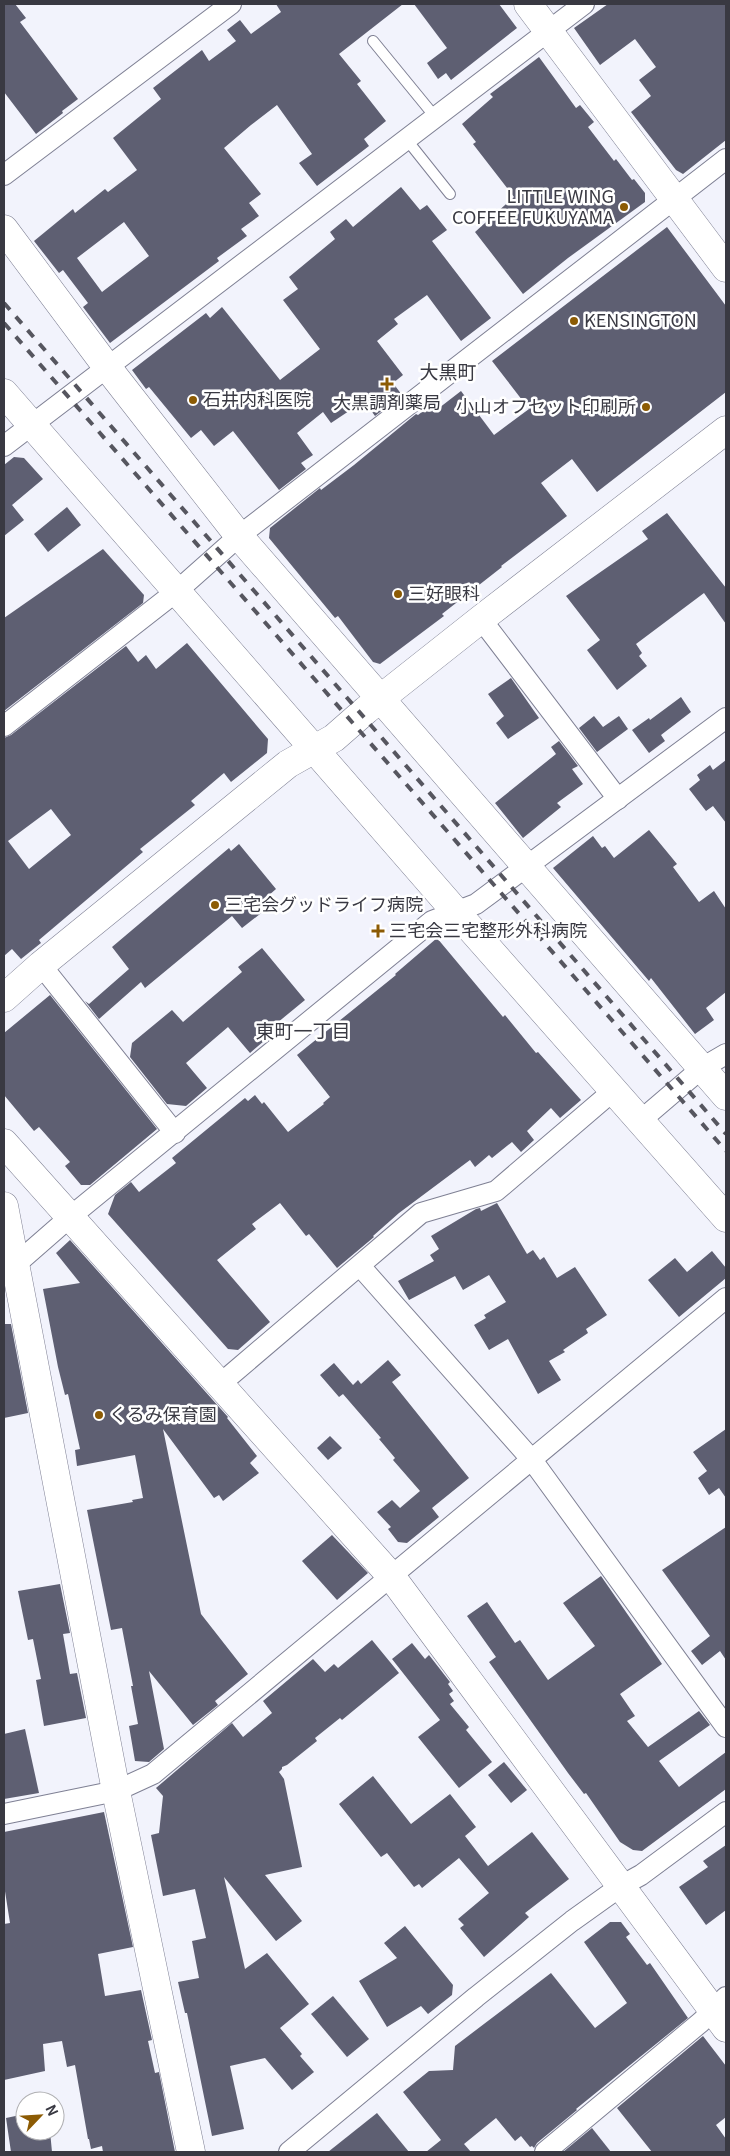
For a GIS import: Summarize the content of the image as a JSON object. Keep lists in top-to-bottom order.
{
  "districts": ["大黒町", "東町一丁目"],
  "places": {
    "other": [
      "LITTLE WING COFFEE FUKUYAMA",
      "KENSINGTON",
      "石井内科医院",
      "小山オフセット印刷所",
      "三好眼科",
      "三宅会グッドライフ病院",
      "くるみ保育園"
    ],
    "health": ["大黒調剤薬局", "三宅会三宅整形外科病院"]
  },
  "north": "top right"
}
